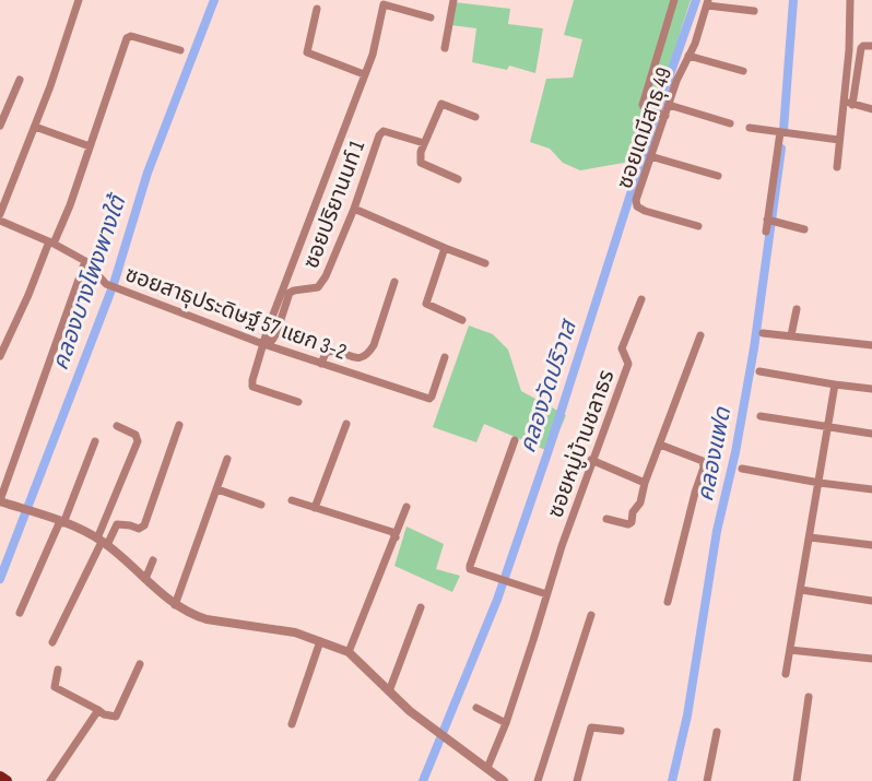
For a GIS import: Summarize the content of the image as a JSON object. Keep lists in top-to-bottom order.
{
  "streets": {
    "street": [
      "ซอยเดมีสาธุ 49",
      "ซอยปริยานนท์ 1",
      "ซอยสาธุประดิษฐ์ 57 แยก 3-2",
      "ซอยหมู่บ้านชลาธร"
    ]
  },
  "crossings": [
    ["ซอยปริยานนท์ 1", "ซอยสาธุประดิษฐ์ 57 แยก 3-2"]
  ],
  "water": ["คลองบางโพงพางใต้", "คลองวัดปริวาส", "คลองแฟด"]
}
